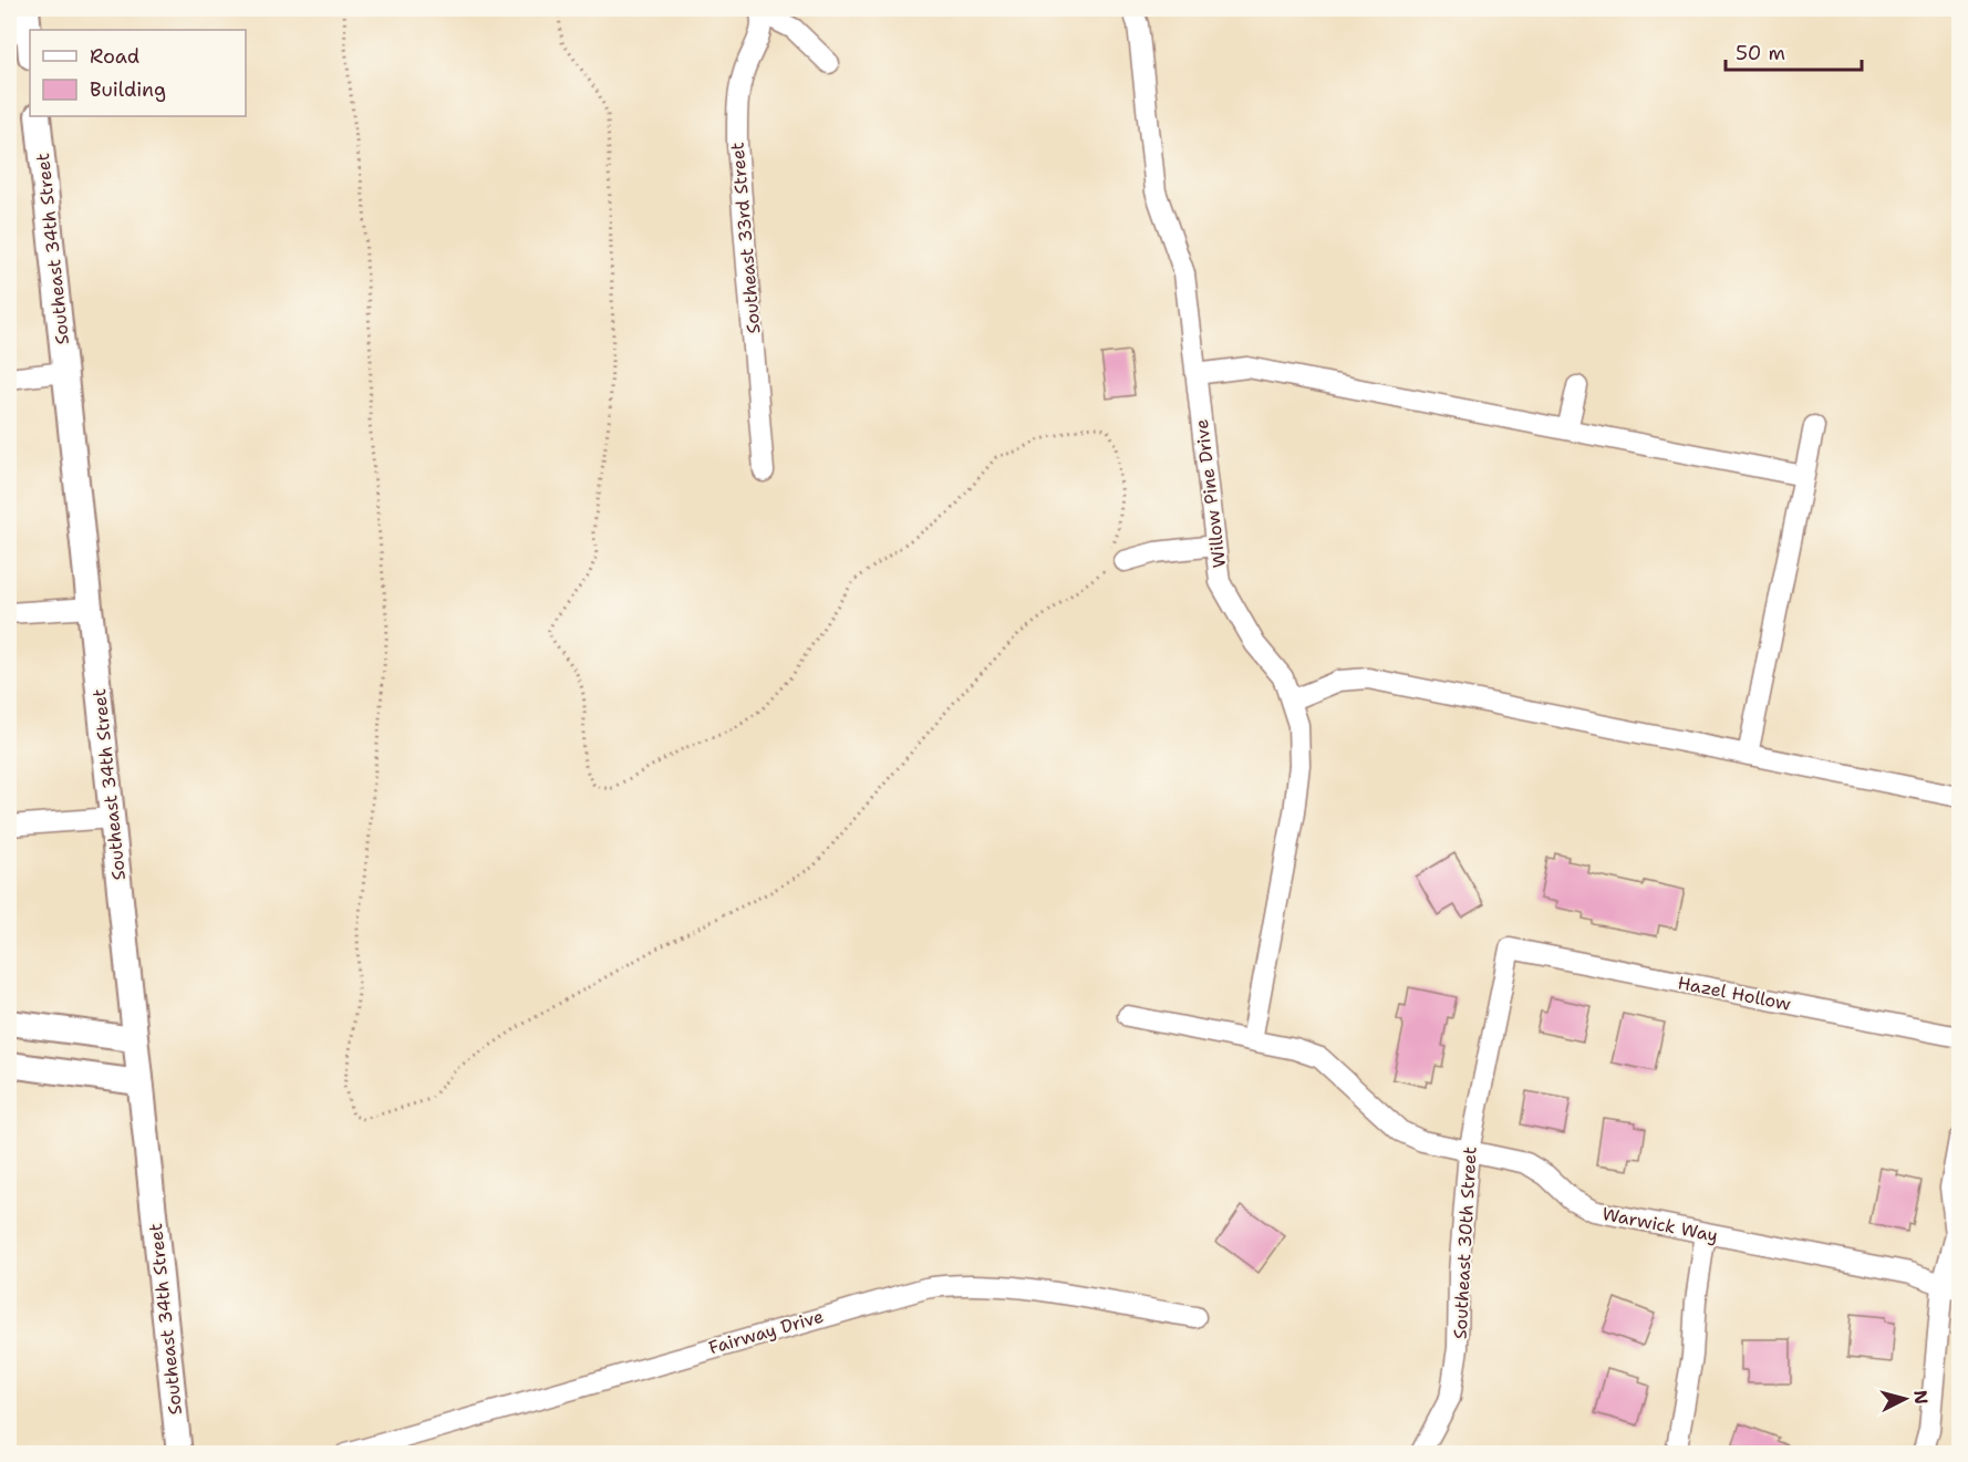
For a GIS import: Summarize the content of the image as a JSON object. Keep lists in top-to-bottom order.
{
  "streets": {
    "street": [
      "Southeast 33rd Street",
      "Southeast 34th Street",
      "Willow Pine Drive",
      "Hazel Hollow",
      "Warwick Way",
      "Southeast 30th Street",
      "Fairway Drive"
    ]
  },
  "crossings": [
    ["Willow Pine Drive", "Warwick Way"],
    ["Hazel Hollow", "Southeast 30th Street"],
    ["Warwick Way", "Southeast 30th Street"]
  ],
  "legend": ["Road", "Building"],
  "scale_bar": "50 m",
  "north": "right"
}
